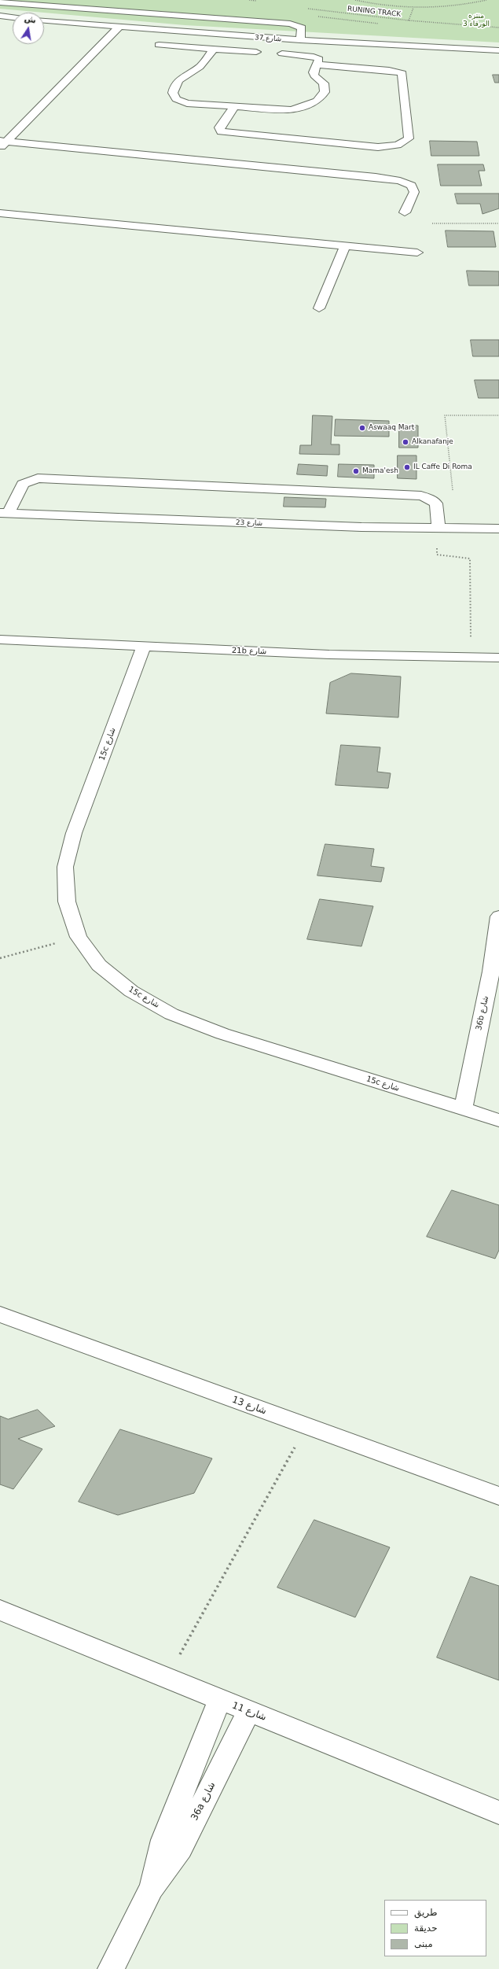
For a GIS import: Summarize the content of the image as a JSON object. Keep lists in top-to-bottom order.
{
  "streets": {
    "street": [
      "شارع 37",
      "شارع 23",
      "21b شارع",
      "15c شارع",
      "36b شارع",
      "شارع 13",
      "شارع 11",
      "36a شارع"
    ],
    "path": ["RUNING TRACK"]
  },
  "crossings": [
    ["21b شارع", "15c شارع"],
    ["15c شارع", "36b شارع"],
    ["شارع 11", "36a شارع"]
  ],
  "parks": ["منتزه الورقاء 3"],
  "places": [
    "Aswaaq Mart",
    "Alkanafanje",
    "IL Caffe Di Roma",
    "Mama'esh"
  ],
  "legend": ["طريق", "حديقة", "مبنى"],
  "north": "top"
}
